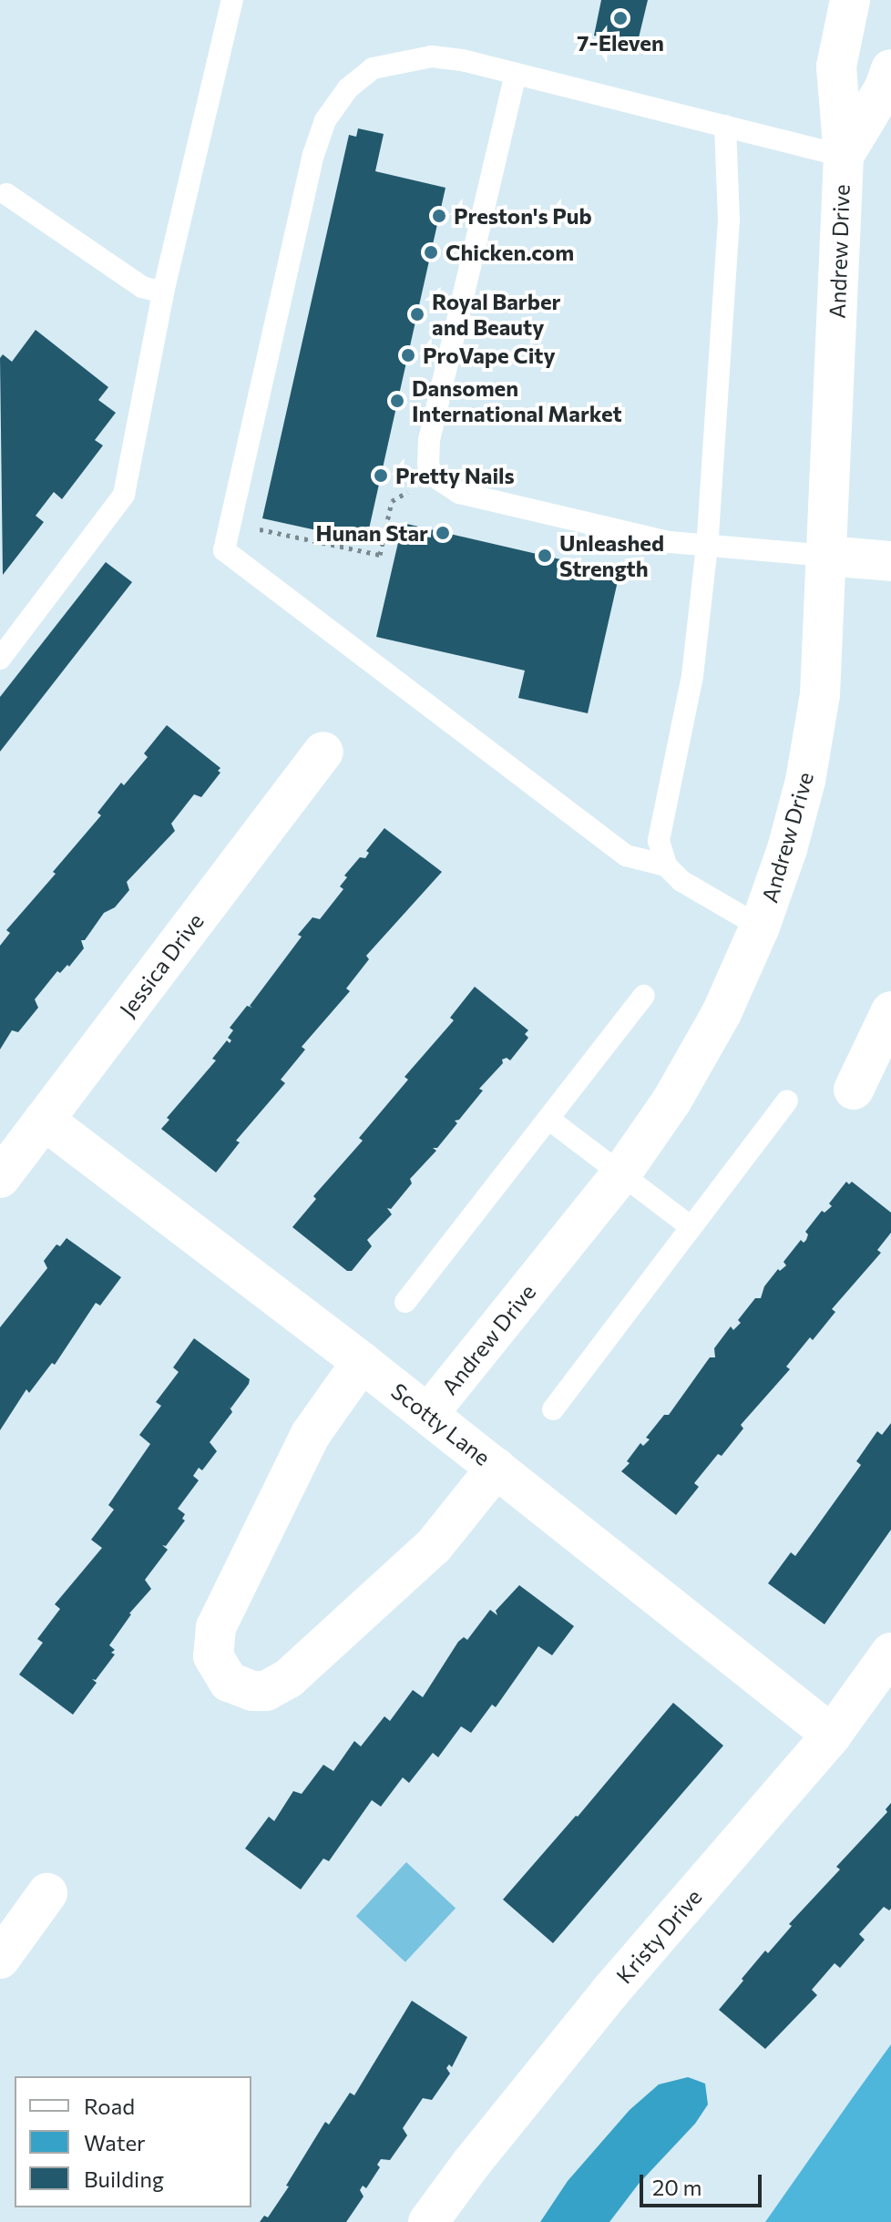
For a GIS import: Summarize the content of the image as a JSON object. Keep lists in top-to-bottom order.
{
  "streets": {
    "street": [
      "Andrew Drive",
      "Jessica Drive",
      "Scotty Lane",
      "Kristy Drive"
    ]
  },
  "crossings": [
    ["Andrew Drive", "Scotty Lane"],
    ["Jessica Drive", "Scotty Lane"],
    ["Scotty Lane", "Kristy Drive"]
  ],
  "places": [
    "7-Eleven",
    "Preston's Pub",
    "Chicken.com",
    "Royal Barber and Beauty",
    "ProVape City",
    "Dansomen International Market",
    "Pretty Nails",
    "Hunan Star",
    "Unleashed Strength"
  ],
  "legend": ["Road", "Water", "Building"],
  "scale_bar": "20 m"
}
